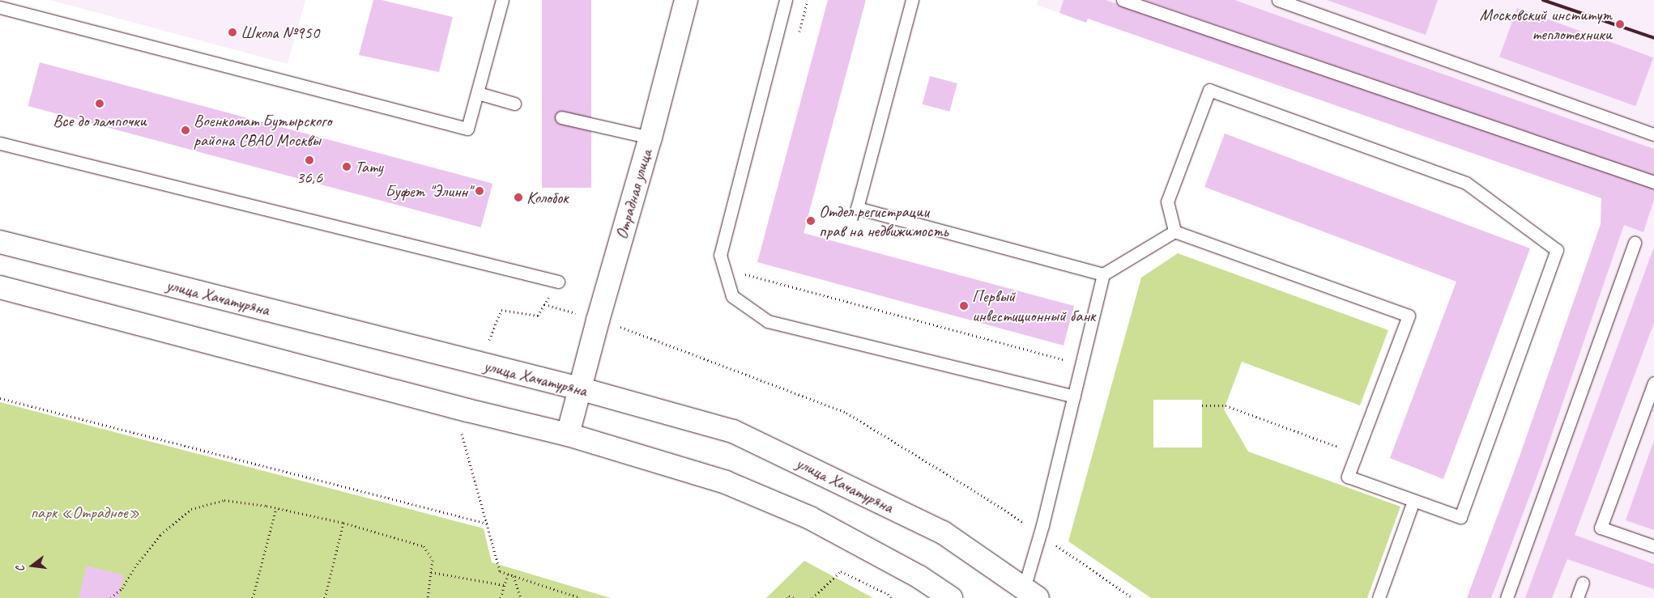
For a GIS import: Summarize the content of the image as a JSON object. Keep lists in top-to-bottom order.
{
  "streets": {
    "main road": ["Отрадная улица", "улица Хачатуряна"]
  },
  "crossings": [
    ["Отрадная улица", "улица Хачатуряна"]
  ],
  "parks": ["парк «Отрадное»"],
  "places": [
    "Московский институт теплотехники",
    "Школа №950",
    "Все до лампочки",
    "Военкомат Бутырского района СВАО Москвы",
    "36,6",
    "Тату",
    "Буфет \"Элинн\"",
    "Колобок",
    "Отдел регистрации прав на недвижимость",
    "Первый инвестиционный банк"
  ],
  "north": "left"
}
